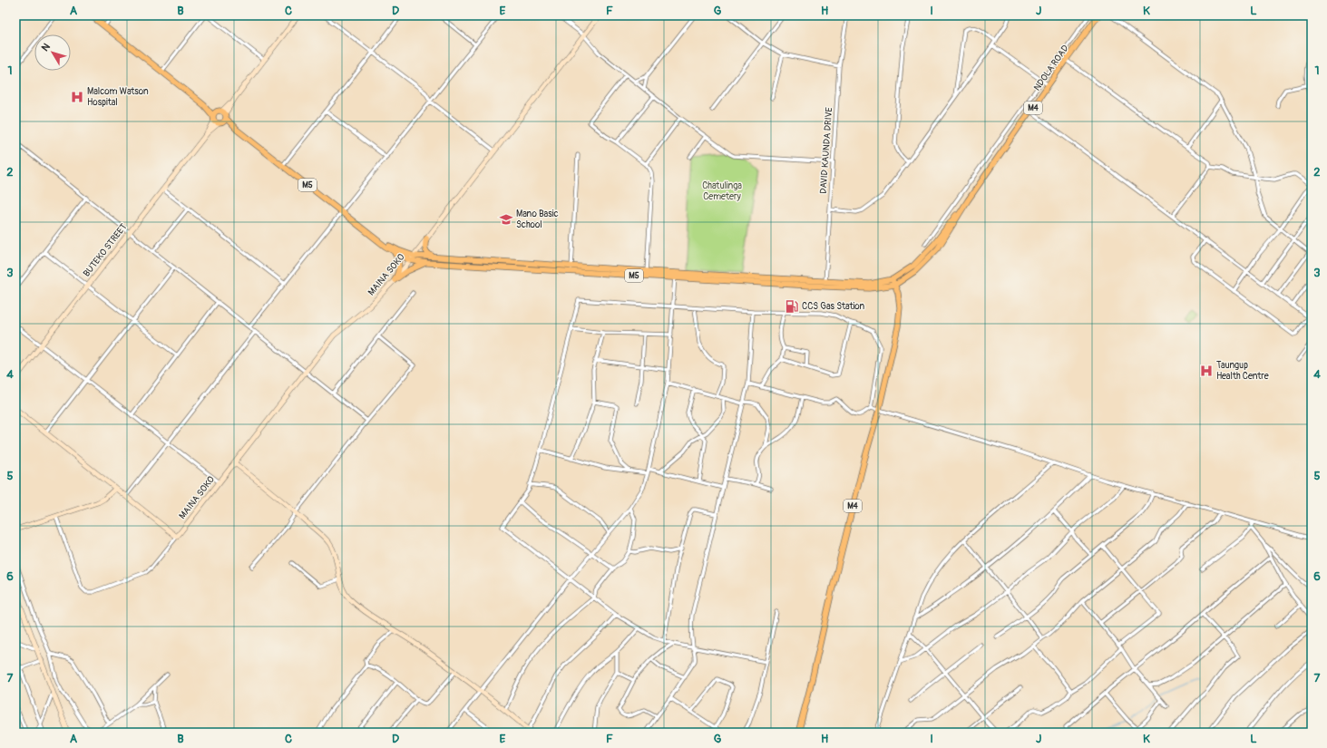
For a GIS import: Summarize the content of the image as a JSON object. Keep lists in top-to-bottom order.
{
  "streets": {
    "main road": ["NDOLA ROAD", "M4", "M5"],
    "street": ["DAVID KAUNDA DRIVE", "BUTEKO STREET", "MAINA SOKO"]
  },
  "crossings": [
    ["NDOLA ROAD", "M4"],
    ["M4", "M5"],
    ["DAVID KAUNDA DRIVE", "M5"],
    ["M5", "BUTEKO STREET"],
    ["M5", "MAINA SOKO"]
  ],
  "parks": ["Chatulinga Cemetery"],
  "places": {
    "hospital": ["Malcom Watson Hospital", "Taungup Health Centre"],
    "school or university": ["Mano Basic School"],
    "fuel station": ["CCS Gas Station"]
  },
  "north": "top left",
  "grid": {
    "columns": [
      "A",
      "B",
      "C",
      "D",
      "E",
      "F",
      "G",
      "H",
      "I",
      "J",
      "K",
      "L"
    ],
    "rows": [
      "1",
      "2",
      "3",
      "4",
      "5",
      "6",
      "7"
    ]
  }
}
